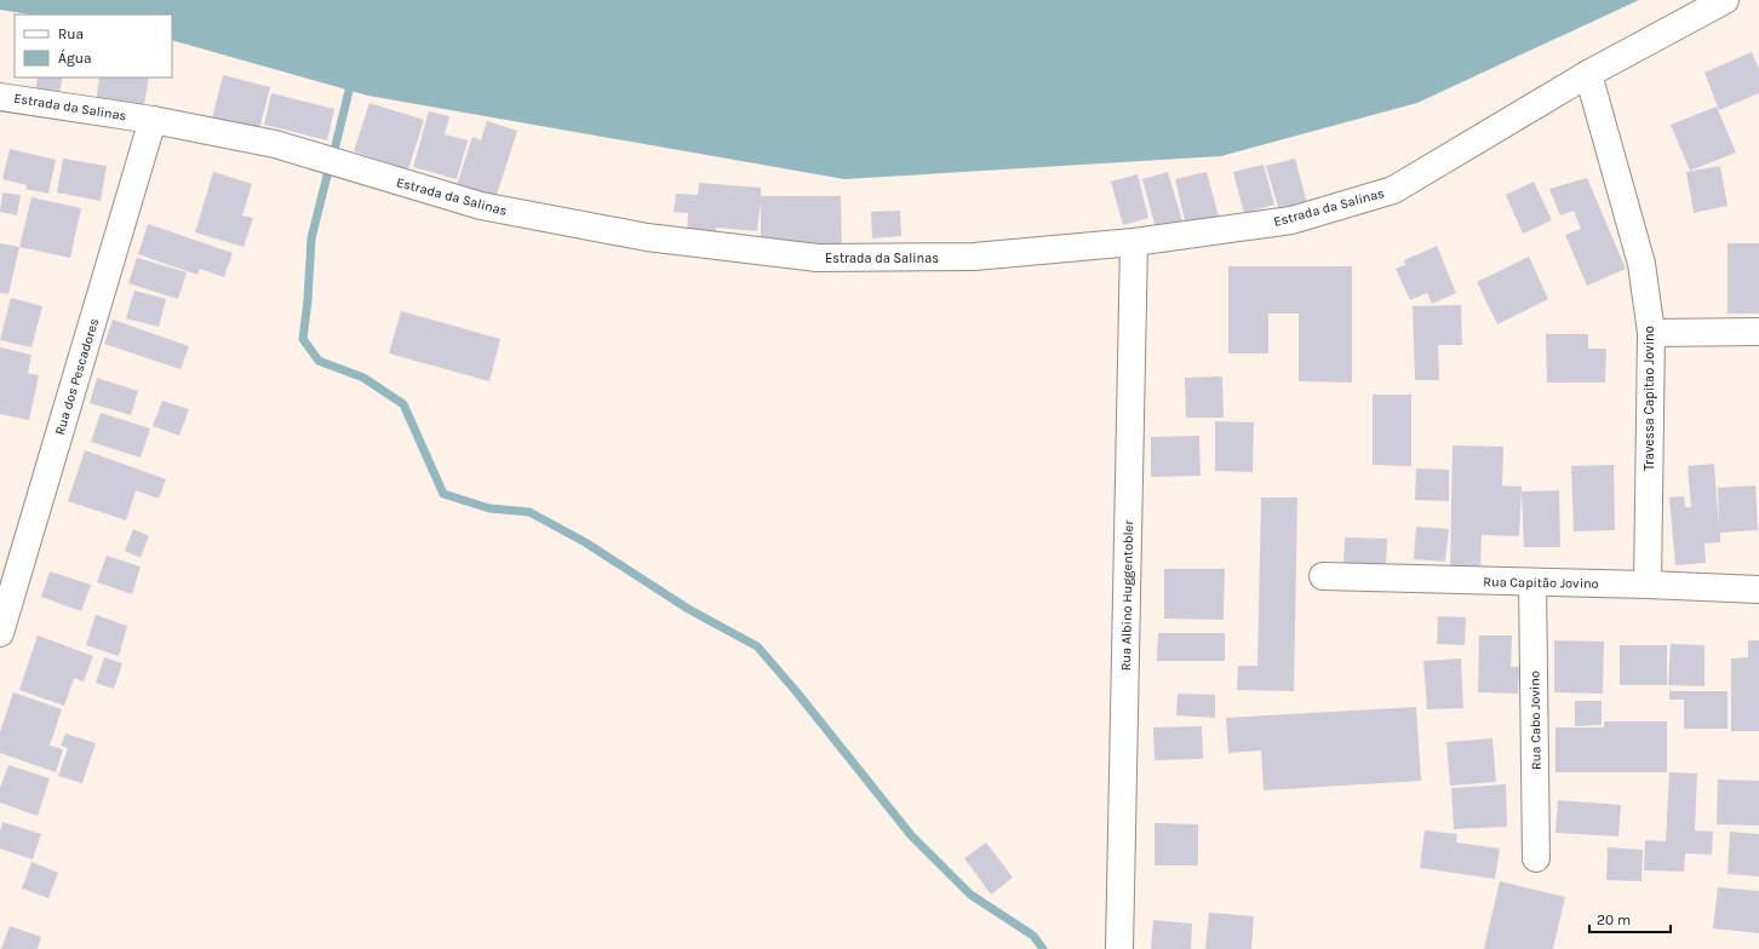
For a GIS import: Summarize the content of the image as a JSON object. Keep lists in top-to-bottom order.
{
  "streets": {
    "street": [
      "Estrada da Salinas",
      "Rua dos Pescadores",
      "Travessa Capitao Jovino",
      "Rua Capitão Jovino",
      "Rua Albino Huggentobler",
      "Rua Cabo Jovino"
    ]
  },
  "crossings": [
    ["Estrada da Salinas", "Rua dos Pescadores"],
    ["Estrada da Salinas", "Travessa Capitao Jovino"],
    ["Estrada da Salinas", "Rua Albino Huggentobler"],
    ["Travessa Capitao Jovino", "Rua Capitão Jovino"],
    ["Rua Capitão Jovino", "Rua Cabo Jovino"]
  ],
  "legend": ["Rua", "Água"],
  "scale_bar": "20 m"
}
